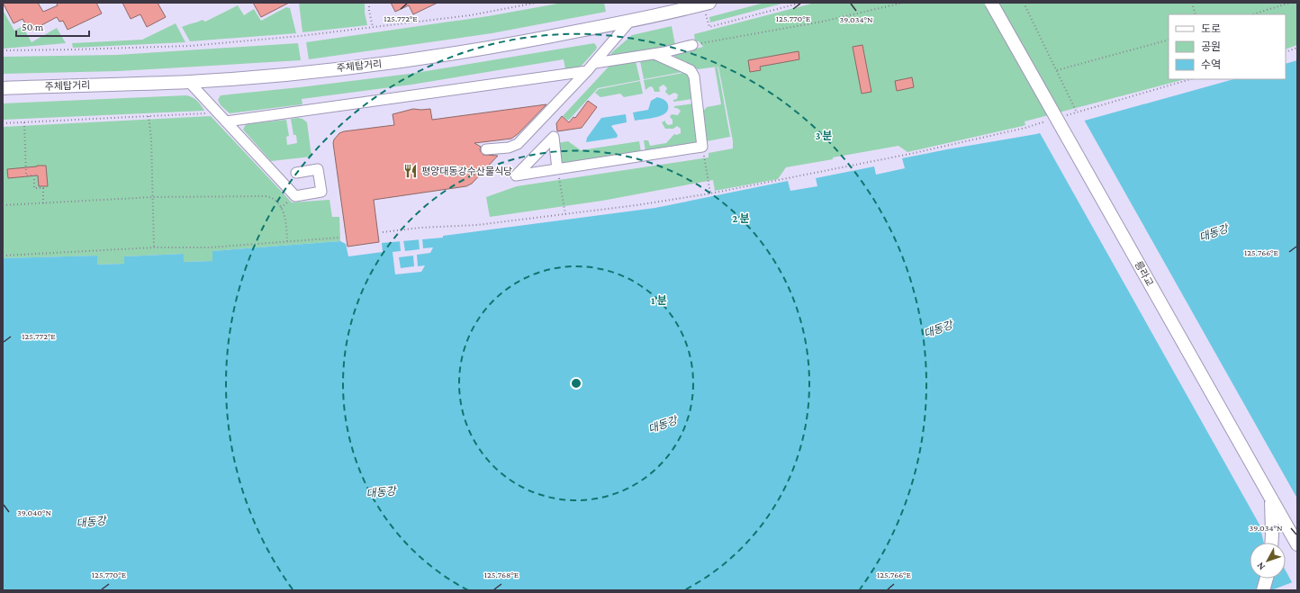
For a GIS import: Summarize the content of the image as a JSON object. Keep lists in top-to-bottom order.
{
  "streets": {
    "main road": ["주체탑거리", "릉라교"]
  },
  "water": ["대동강"],
  "places": {
    "restaurant": ["평양대동강수산물식당"]
  },
  "legend": ["도로", "공원", "수역"],
  "scale_bar": "50 m",
  "north": "bottom left",
  "coordinates": [
    "125.772°E",
    "125.770°E",
    "39.034°N",
    "125.766°E",
    "39.040°N",
    "125.768°E"
  ],
  "rings": ["3 분", "2 분", "1 분"]
}
